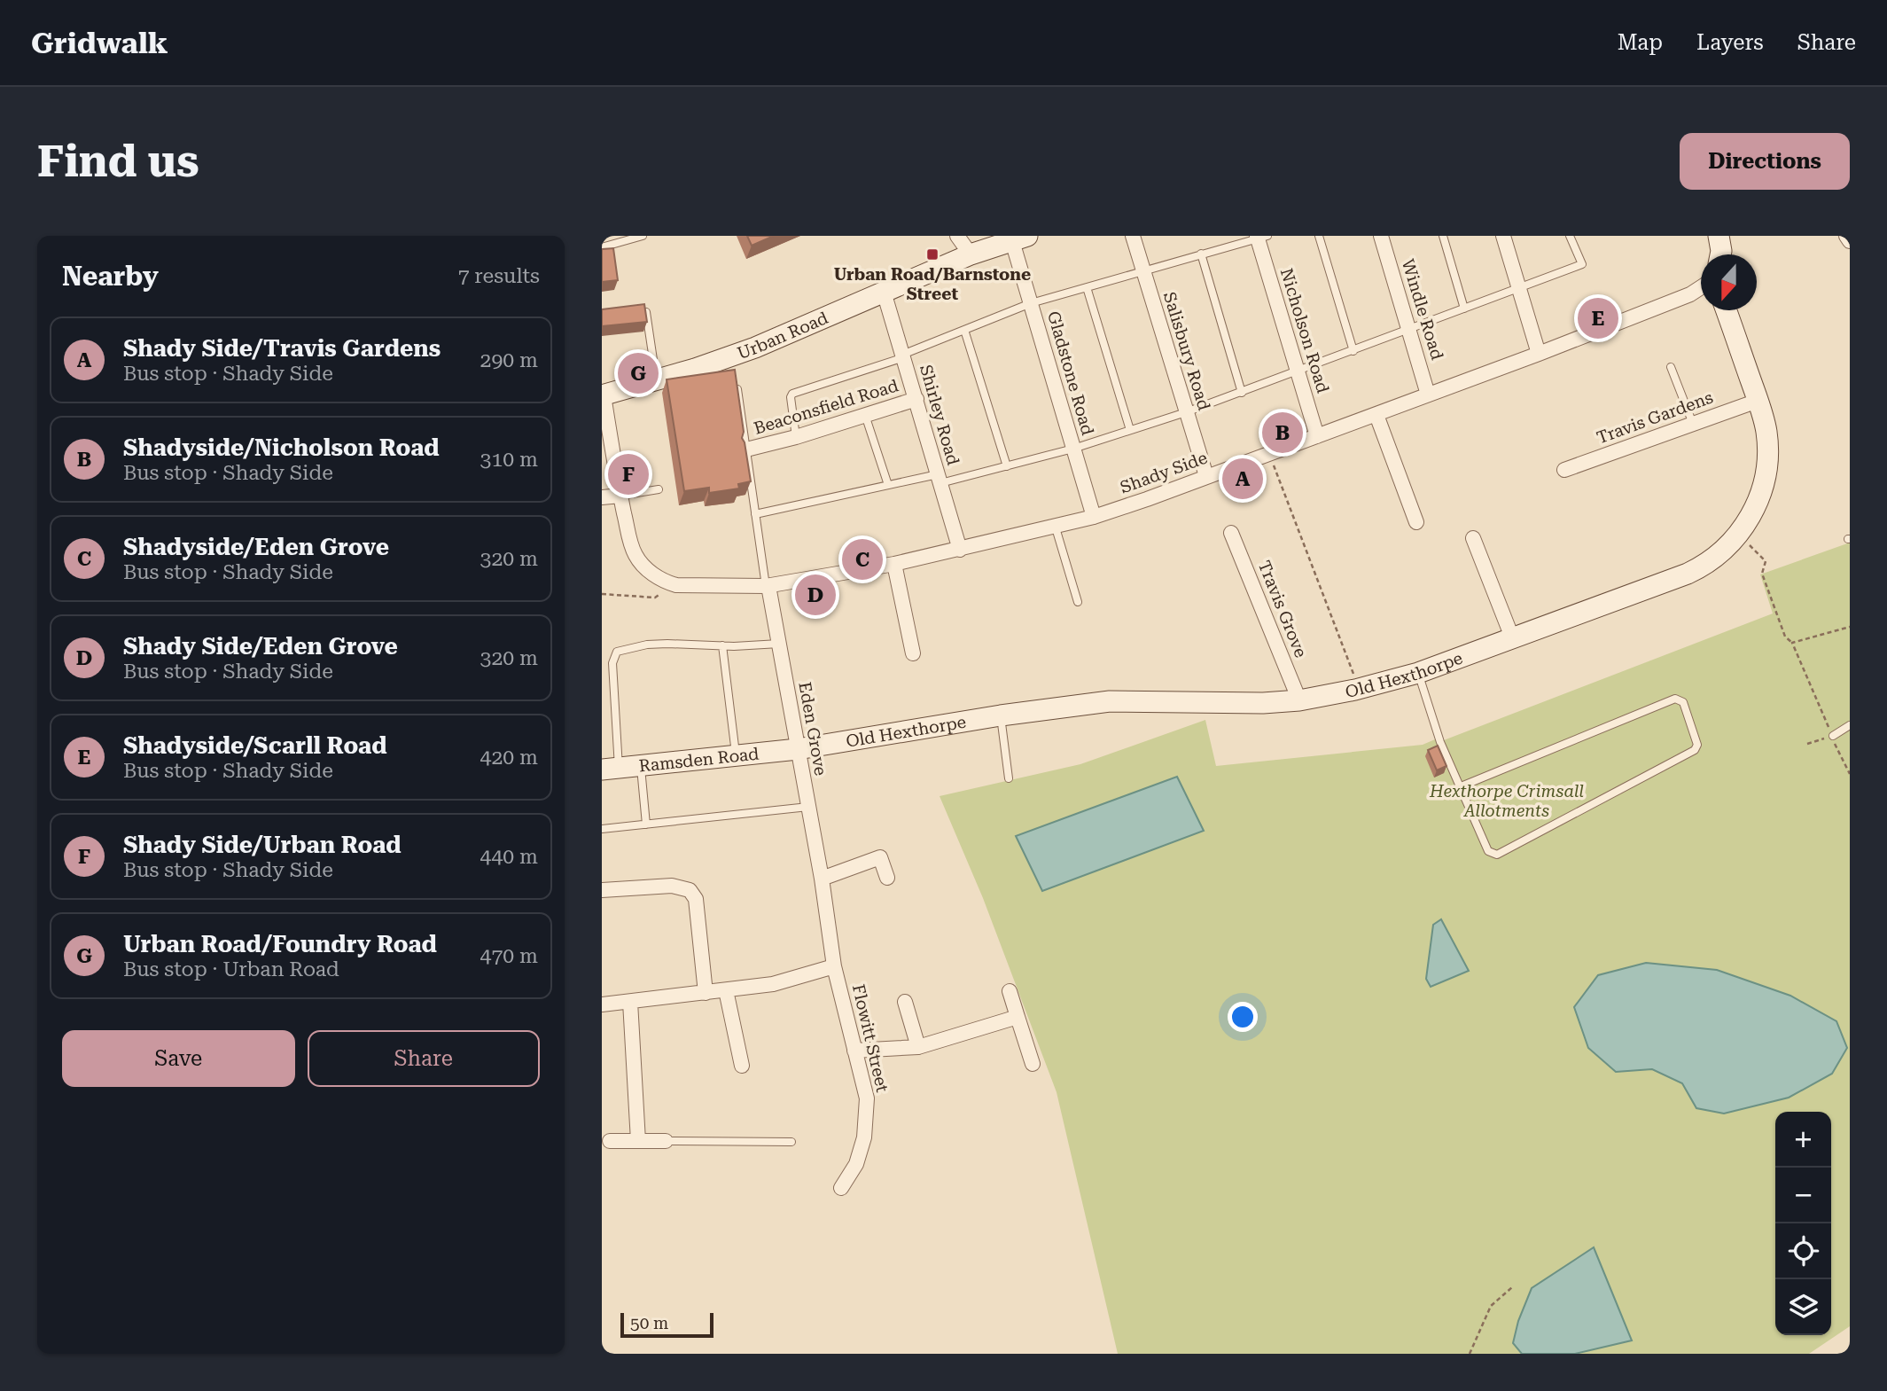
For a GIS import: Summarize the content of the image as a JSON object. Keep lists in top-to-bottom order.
{
  "streets": {
    "street": [
      "Windle Road",
      "Nicholson Road",
      "Urban Road",
      "Salisbury Road",
      "Gladstone Road",
      "Beaconsfield Road",
      "Shirley Road",
      "Travis Gardens",
      "Shady Side",
      "Travis Grove",
      "Old Hexthorpe",
      "Eden Grove",
      "Ramsden Road",
      "Flowitt Street"
    ]
  },
  "crossings": [
    ["Windle Road", "Shady Side"],
    ["Nicholson Road", "Shady Side"],
    ["Urban Road", "Gladstone Road"],
    ["Urban Road", "Shirley Road"],
    ["Urban Road", "Shady Side"],
    ["Salisbury Road", "Shady Side"],
    ["Gladstone Road", "Shady Side"],
    ["Beaconsfield Road", "Shirley Road"],
    ["Shirley Road", "Shady Side"],
    ["Travis Gardens", "Old Hexthorpe"],
    ["Shady Side", "Eden Grove"],
    ["Travis Grove", "Old Hexthorpe"],
    ["Old Hexthorpe", "Eden Grove"],
    ["Old Hexthorpe", "Ramsden Road"],
    ["Eden Grove", "Ramsden Road"],
    ["Eden Grove", "Flowitt Street"]
  ],
  "parks": ["Hexthorpe Crimsall Allotments"],
  "places": {
    "transit": ["Urban Road/Barnstone Street"]
  },
  "scale_bar": "50 m",
  "north": "bottom",
  "page": {
    "header": "Gridwalk",
    "nav": ["Map", "Layers", "Share"],
    "buttons": [
      "Directions",
      ["Save", "Share"]
    ],
    "title": "Find us",
    "heading": ["Nearby", "7 results"],
    "pins": [
      "E",
      "G",
      "B",
      "F",
      "A",
      "C",
      "D"
    ],
    "list": [
      {
        "mark": "A",
        "name": "Shady Side/Travis Gardens",
        "note": "Bus stop · Shady Side",
        "value": "290 m"
      },
      {
        "mark": "B",
        "name": "Shadyside/Nicholson Road",
        "note": "Bus stop · Shady Side",
        "value": "310 m"
      },
      {
        "mark": "C",
        "name": "Shadyside/Eden Grove",
        "note": "Bus stop · Shady Side",
        "value": "320 m"
      },
      {
        "mark": "D",
        "name": "Shady Side/Eden Grove",
        "note": "Bus stop · Shady Side",
        "value": "320 m"
      },
      {
        "mark": "E",
        "name": "Shadyside/Scarll Road",
        "note": "Bus stop · Shady Side",
        "value": "420 m"
      },
      {
        "mark": "F",
        "name": "Shady Side/Urban Road",
        "note": "Bus stop · Shady Side",
        "value": "440 m"
      },
      {
        "mark": "G",
        "name": "Urban Road/Foundry Road",
        "note": "Bus stop · Urban Road",
        "value": "470 m"
      }
    ],
    "map_buttons": ["+", "−"],
    "scale": "50 m"
  }
}
